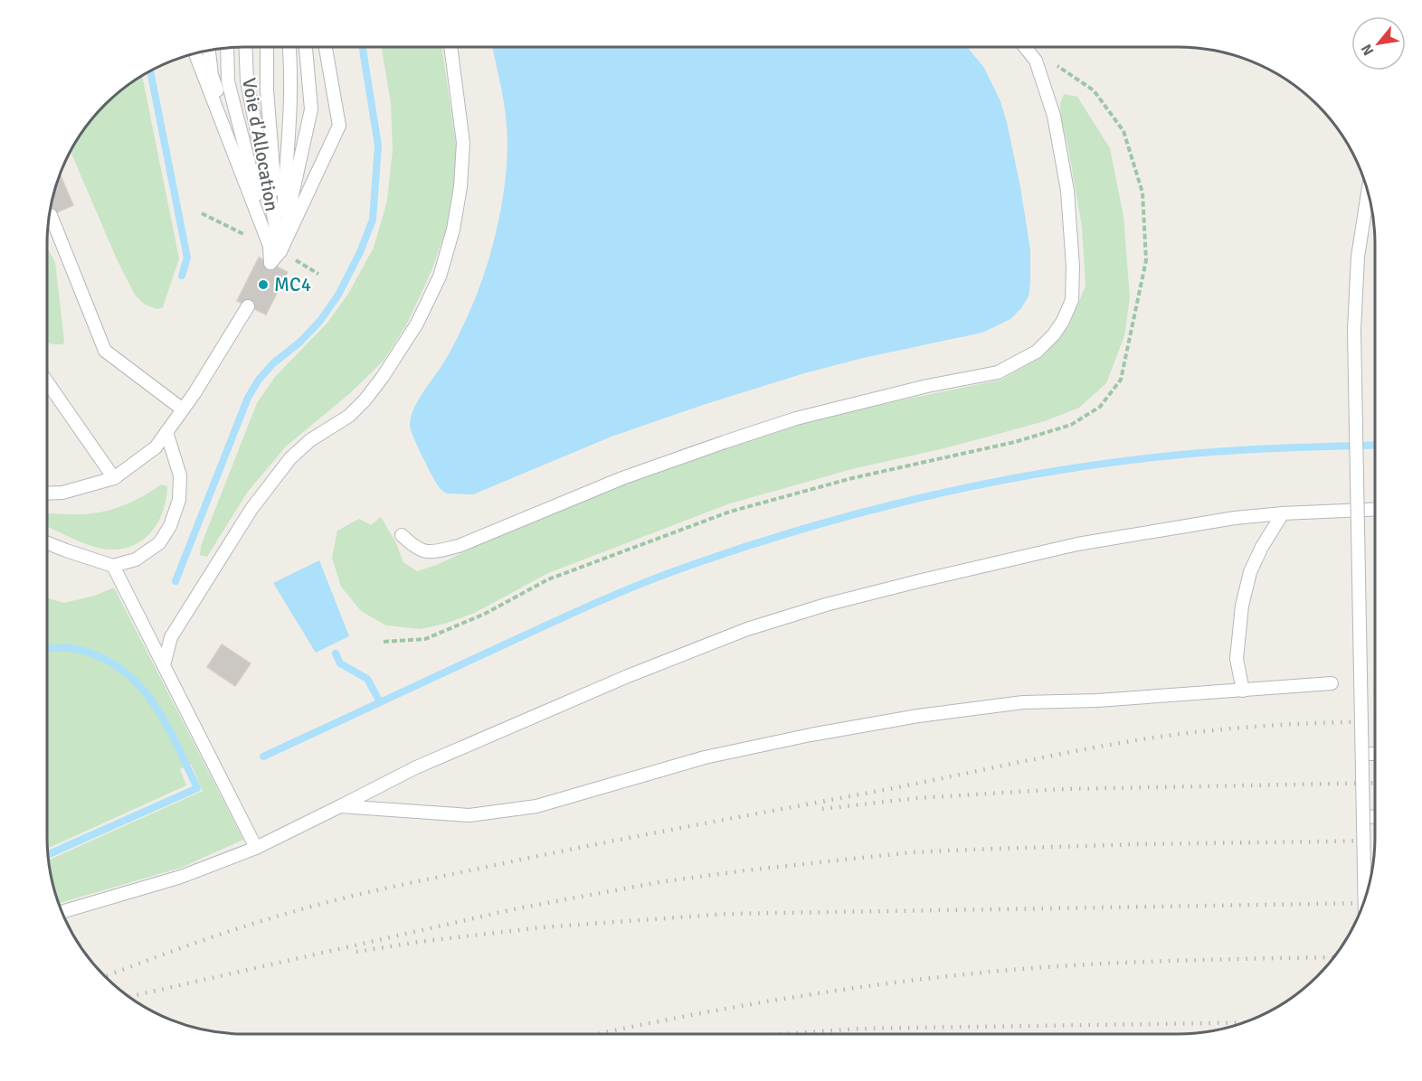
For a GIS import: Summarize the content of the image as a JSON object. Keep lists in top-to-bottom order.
{
  "streets": {
    "lane": ["Voie d'Allocation"]
  },
  "places": ["MC4"],
  "north": "bottom left"
}
